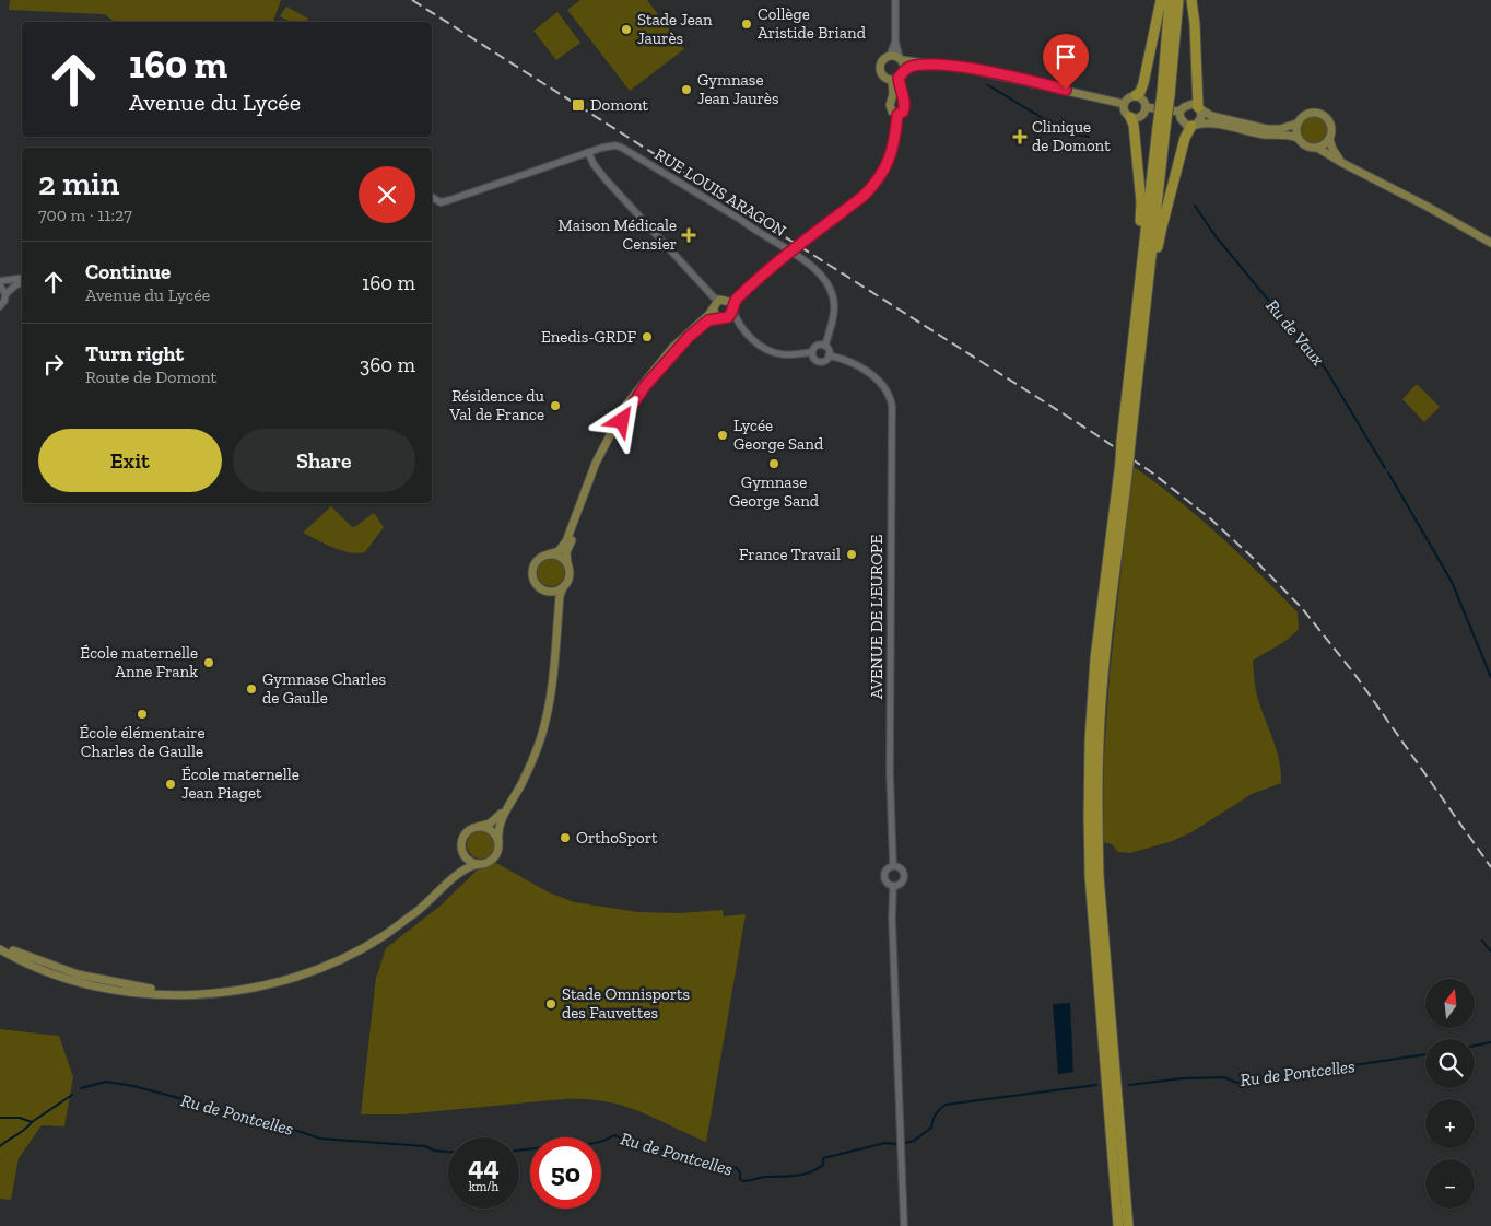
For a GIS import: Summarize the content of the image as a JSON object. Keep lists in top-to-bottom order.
{
  "streets": {
    "street": ["RUE LOUIS ARAGON", "AVENUE DE L'EUROPE"]
  },
  "crossings": [
    ["RUE LOUIS ARAGON", "AVENUE DE L'EUROPE"]
  ],
  "water": ["Ru de Vaux", "Ru de Pontcelles"],
  "places": {
    "other": [
      "Collège Aristide Briand",
      "Stade Jean Jaurès",
      "Gymnase Jean Jaurès",
      "Enedis-GRDF",
      "Résidence du Val de France",
      "Lycée George Sand",
      "Gymnase George Sand",
      "France Travail",
      "École maternelle Anne Frank",
      "Gymnase Charles de Gaulle",
      "École élémentaire Charles de Gaulle",
      "École maternelle Jean Piaget",
      "OrthoSport",
      "Stade Omnisports des Fauvettes"
    ],
    "transit": ["Domont"],
    "health": ["Clinique de Domont", "Maison Médicale Censier"]
  },
  "north": "top",
  "page": {
    "turn": ["160 m", "Avenue du Lycée"],
    "heading": ["2 min", "700 m · 11:27"],
    "list": [
      {
        "name": "Continue",
        "note": "Avenue du Lycée",
        "value": "160 m"
      },
      {
        "name": "Turn right",
        "note": "Route de Domont",
        "value": "360 m"
      }
    ],
    "buttons": ["Exit", "Share"],
    "map_buttons": ["+", "−"],
    "speed": "44 km/h",
    "limit": "50"
  }
}
